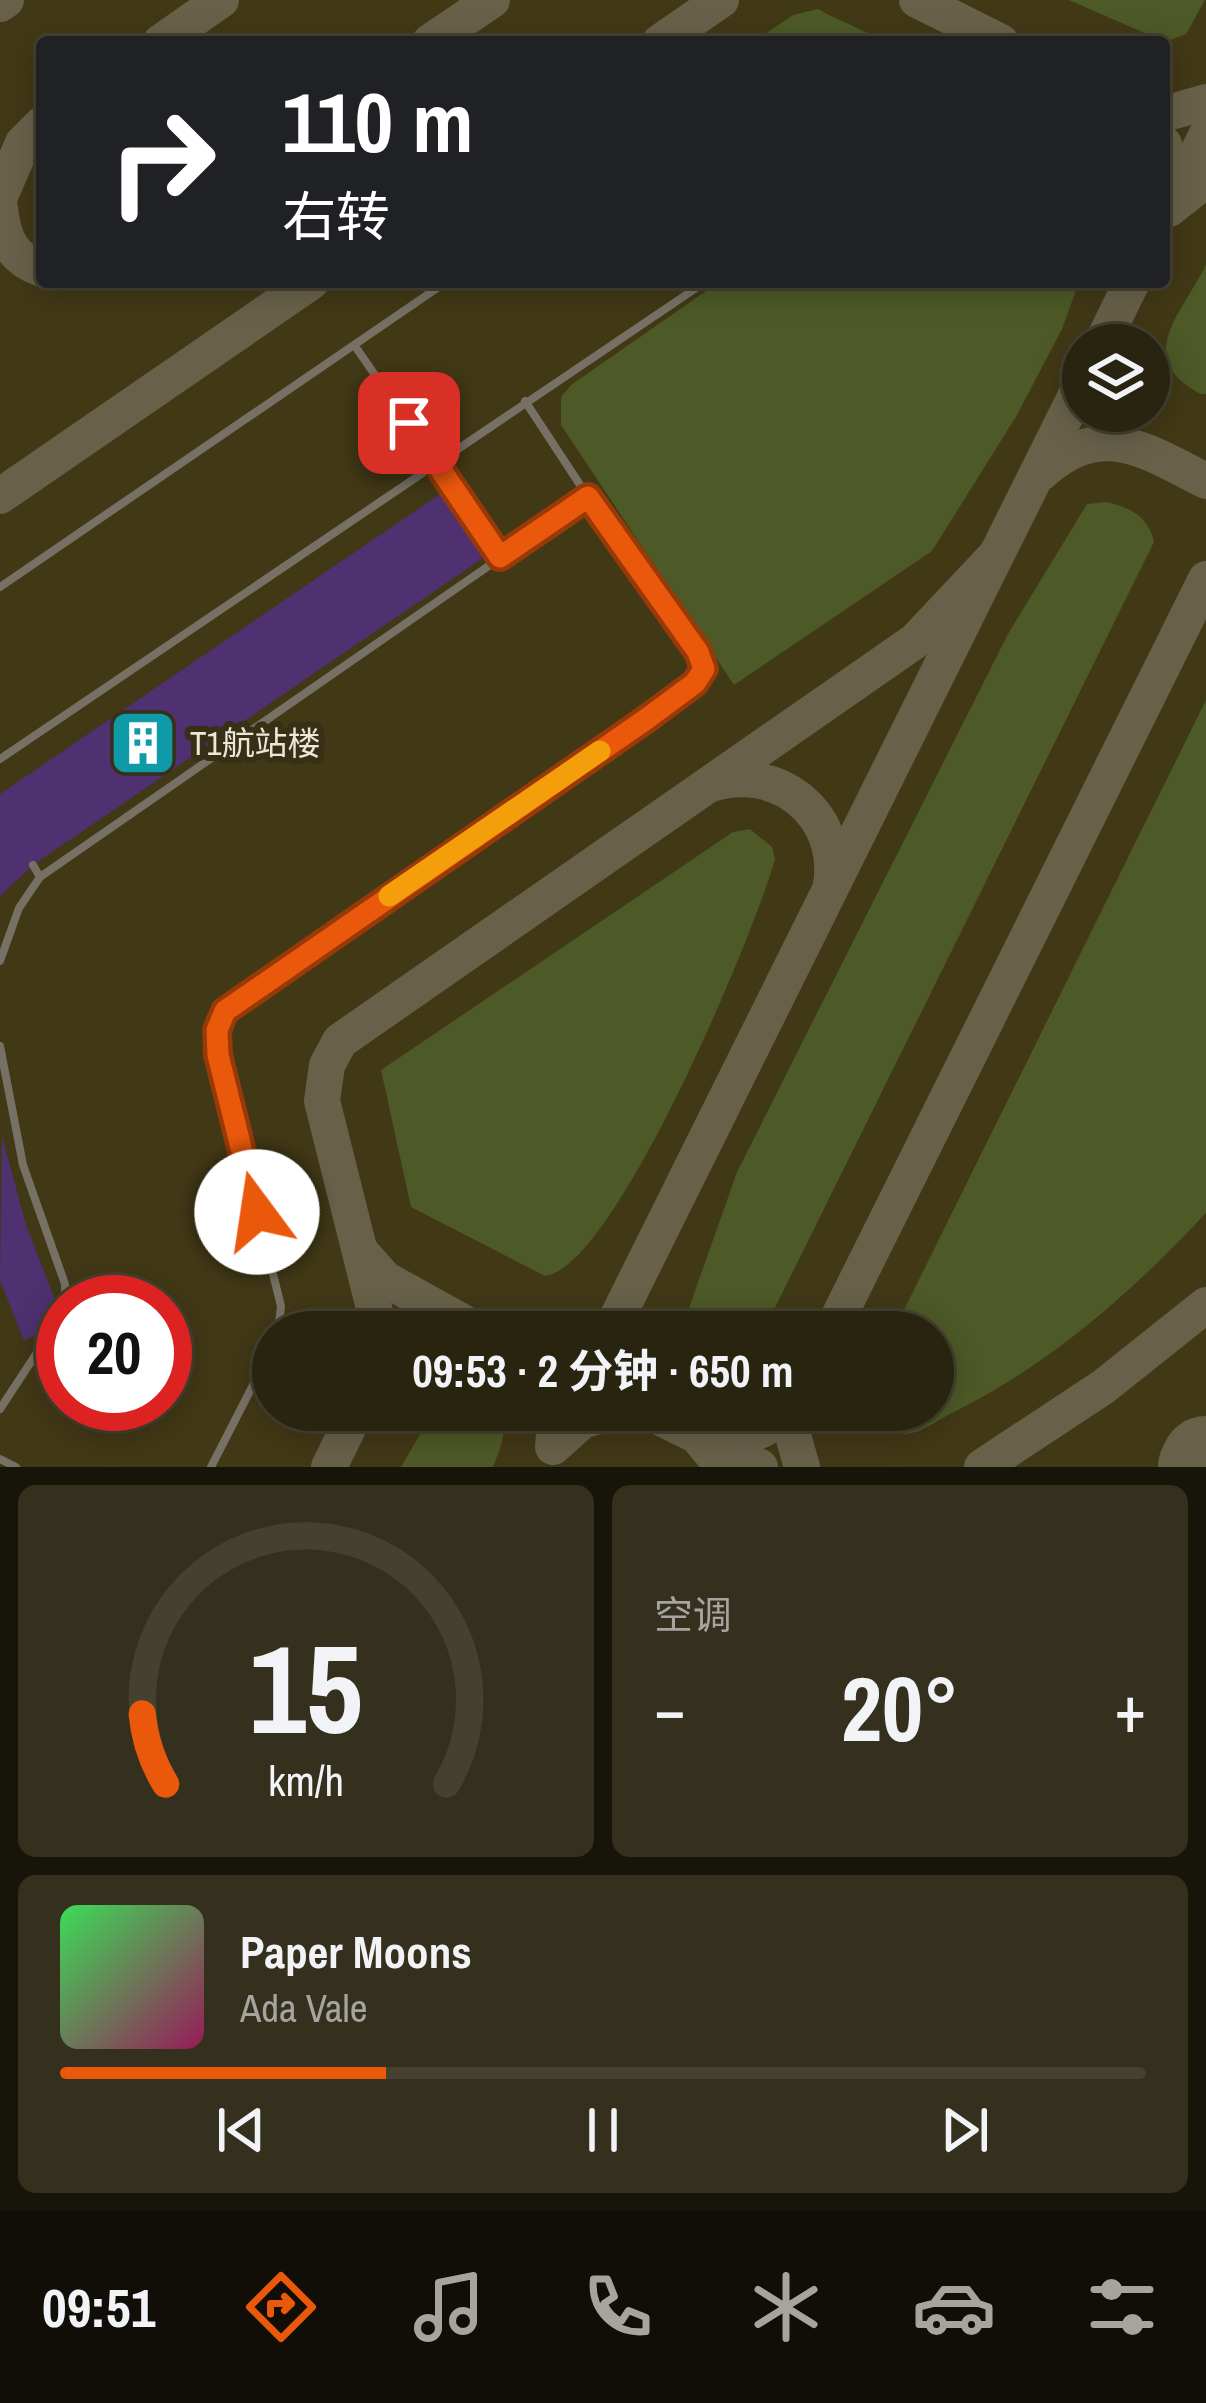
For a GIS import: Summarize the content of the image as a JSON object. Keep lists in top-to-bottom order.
{
  "places": {
    "building": ["T1航站楼"]
  },
  "page": {
    "turn": ["110 m", "右转"],
    "limit": "20",
    "trip": "09:53 · 2 分钟 · 650 m",
    "tile": "空调",
    "heat": ["−", "20°", "+"],
    "song": ["Paper Moons", "Ada Vale"],
    "tabs": "09:51",
    "gauge": ["15", "km/h"]
  }
}
